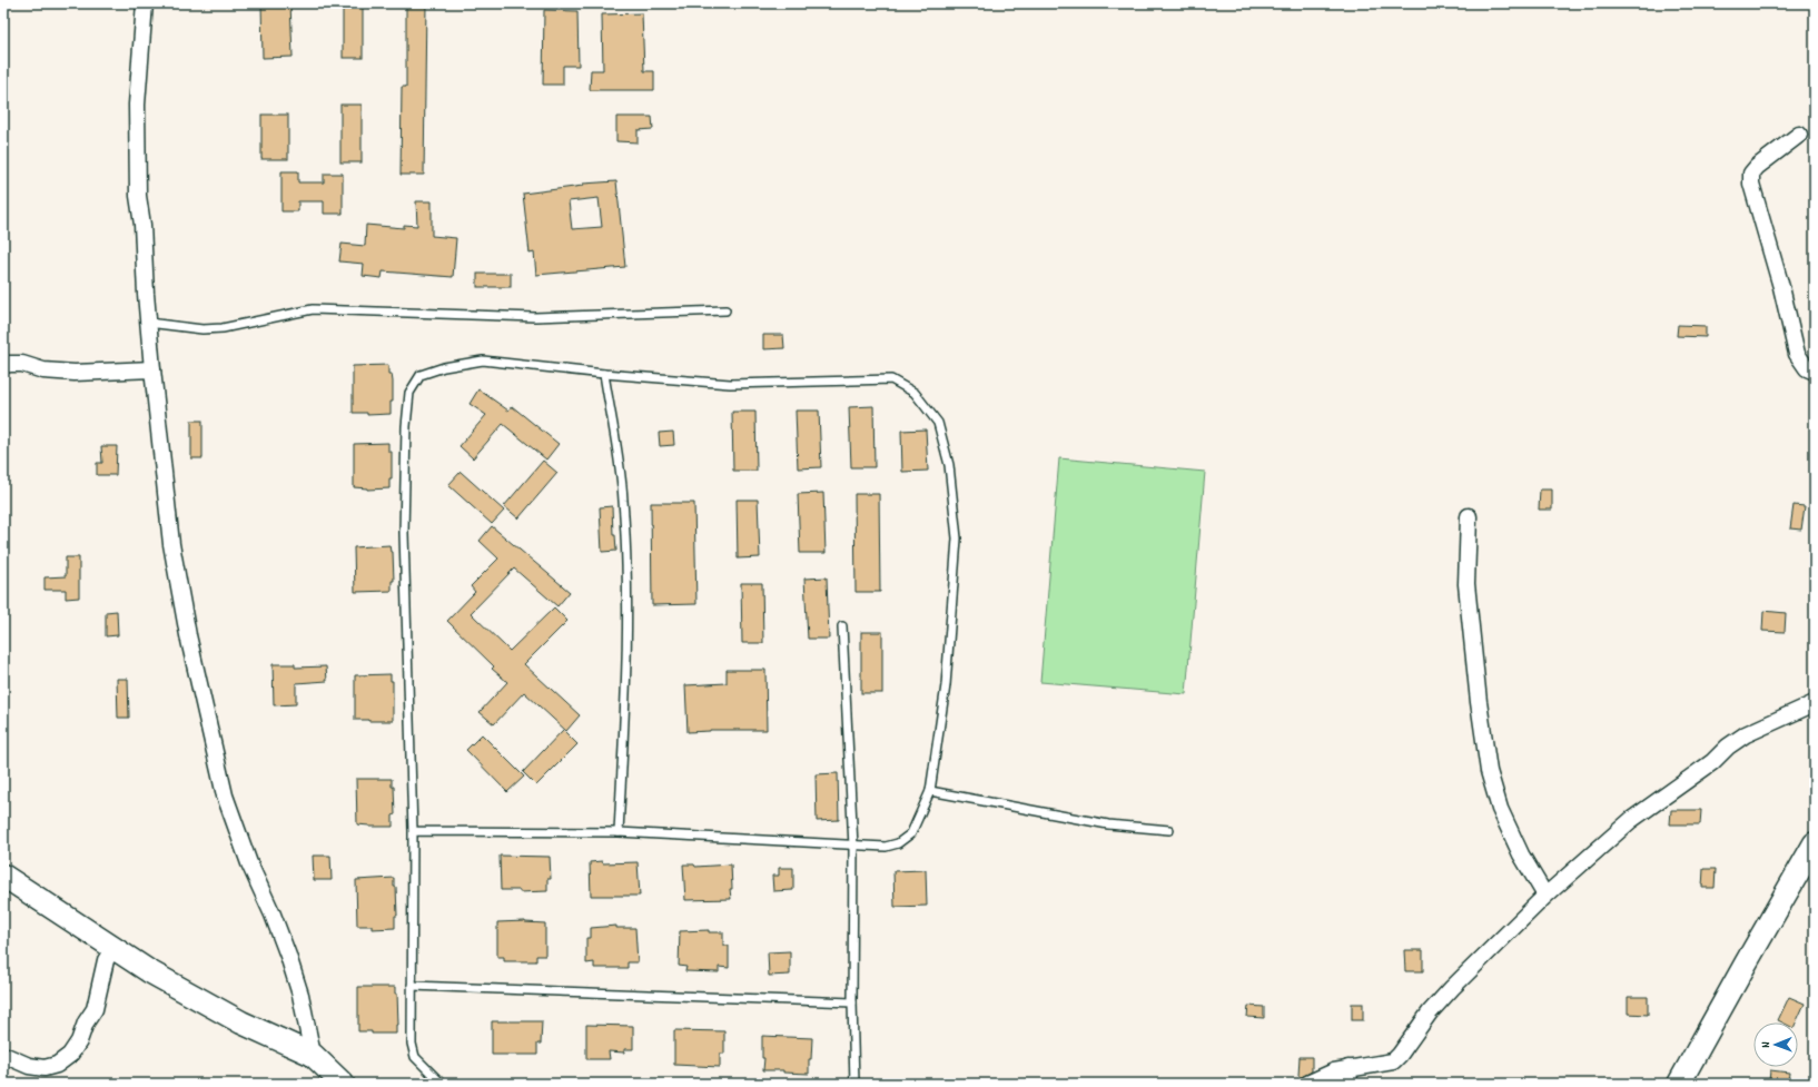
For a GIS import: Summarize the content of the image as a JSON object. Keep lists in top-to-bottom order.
{
  "north": "left"
}
